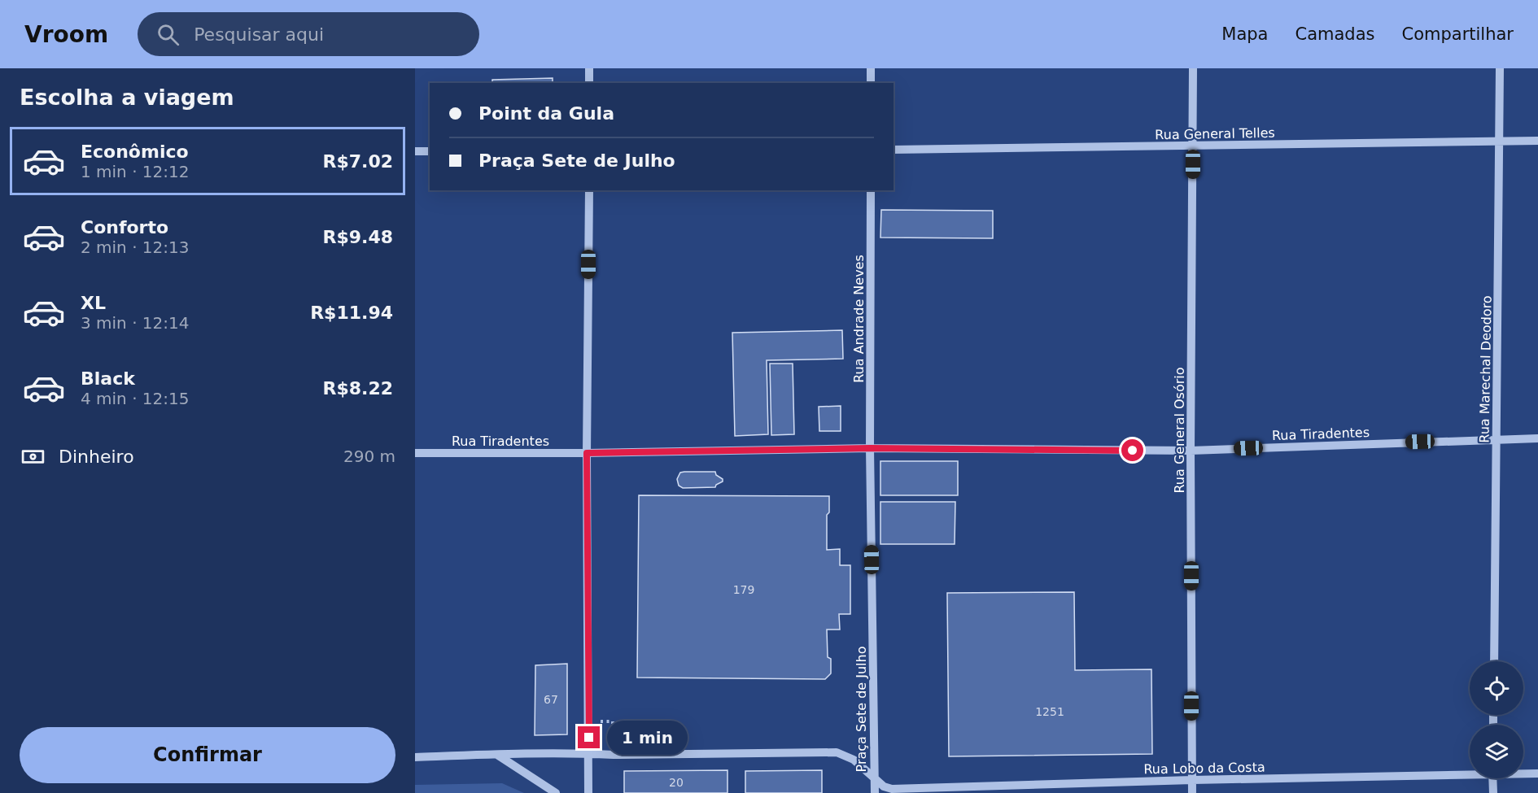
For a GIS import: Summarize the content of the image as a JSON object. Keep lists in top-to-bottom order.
{
  "streets": {
    "street": [
      "Rua General Telles",
      "Rua Andrade Neves",
      "Rua Marechal Deodoro",
      "Rua General Osório",
      "Rua Tiradentes",
      "Praça Sete de Julho",
      "Rua Lobo da Costa"
    ]
  },
  "crossings": [
    ["Rua General Telles", "Rua Marechal Deodoro"],
    ["Rua General Telles", "Rua General Osório"],
    ["Rua Andrade Neves", "Rua Tiradentes"],
    ["Rua Andrade Neves", "Praça Sete de Julho"],
    ["Rua Marechal Deodoro", "Rua Tiradentes"],
    ["Rua General Osório", "Rua Tiradentes"],
    ["Rua General Osório", "Rua Lobo da Costa"],
    ["Rua Tiradentes", "Praça Sete de Julho"],
    ["Praça Sete de Julho", "Rua Lobo da Costa"]
  ],
  "house_numbers": [
    "179",
    "67",
    "1251",
    "20"
  ],
  "page": {
    "header": "Vroom",
    "search": "Pesquisar aqui",
    "nav": ["Mapa", "Camadas", "Compartilhar"],
    "heading": "Escolha a viagem",
    "banner": ["Point da Gula", "Praça Sete de Julho"],
    "list": [
      {
        "name": "Econômico",
        "note": "1 min · 12:12",
        "value": "R$7.02"
      },
      {
        "name": "Conforto",
        "note": "2 min · 12:13",
        "value": "R$9.48"
      },
      {
        "name": "XL",
        "note": "3 min · 12:14",
        "value": "R$11.94"
      },
      {
        "name": "Black",
        "note": "4 min · 12:15",
        "value": "R$8.22"
      }
    ],
    "pay": ["Dinheiro", "290 m"],
    "buttons": "Confirmar",
    "bubble": "1 min"
  }
}
